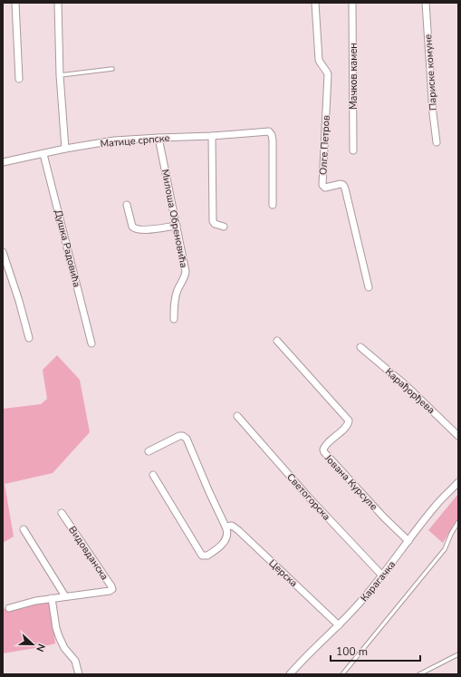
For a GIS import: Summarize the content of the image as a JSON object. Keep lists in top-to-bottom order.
{
  "streets": {
    "street": [
      "Париске комуне",
      "Мачков камен",
      "Матице српске",
      "Олге Петров",
      "Милоша Обреновића",
      "Душка Радовића",
      "Карађорђева",
      "Јована Курсуле",
      "Светогорска",
      "Видовданска",
      "Церска",
      "Карагачка"
    ]
  },
  "crossings": [
    ["Матице српске", "Милоша Обреновића"],
    ["Матице српске", "Душка Радовића"],
    ["Јована Курсуле", "Карагачка"],
    ["Светогорска", "Карагачка"],
    ["Церска", "Карагачка"]
  ],
  "scale_bar": "100 m",
  "north": "right"
}
